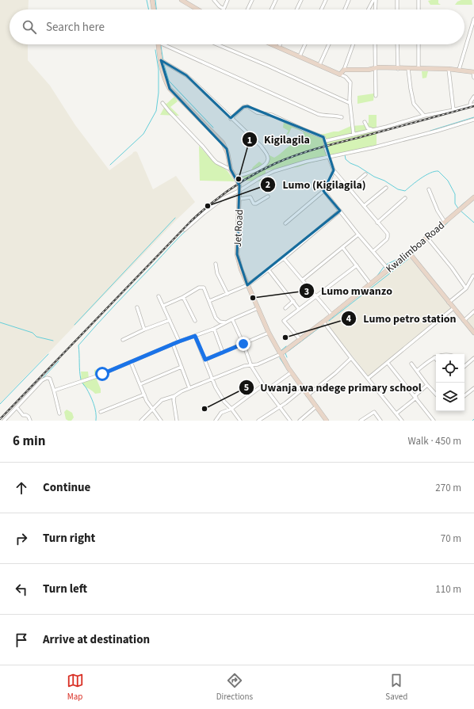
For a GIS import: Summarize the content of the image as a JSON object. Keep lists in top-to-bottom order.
{
  "streets": {
    "street": ["Jet Road", "Kwalimboa Road"]
  },
  "crossings": [
    ["Jet Road", "Kwalimboa Road"]
  ],
  "places": [
    "Kigilagila",
    "Lumo (Kigilagila)",
    "Lumo mwanzo",
    "Lumo petro station",
    "Uwanja wa ndege primary school"
  ],
  "page": {
    "search": "Search here",
    "heading": ["6 min", "Walk · 450 m"],
    "list": [
      ["Continue", "270 m"],
      ["Turn right", "70 m"],
      ["Turn left", "110 m"],
      "Arrive at destination"
    ],
    "nav": ["Map", "Directions", "Saved"]
  }
}
